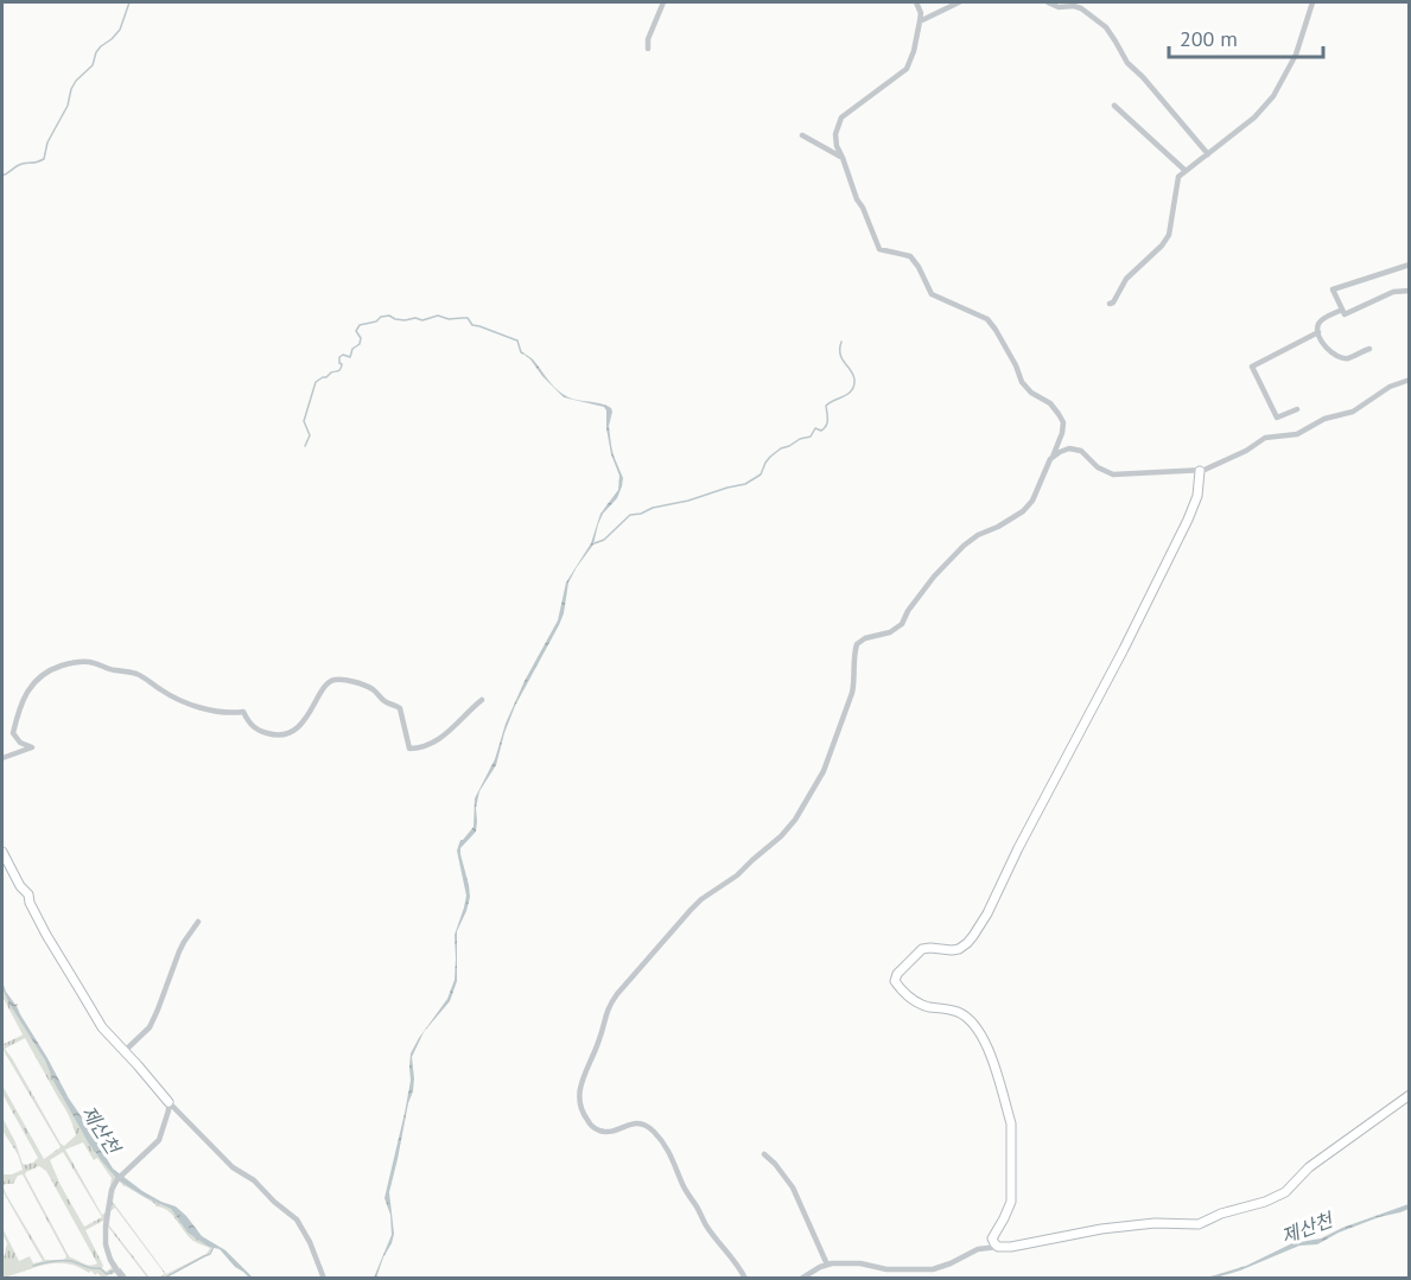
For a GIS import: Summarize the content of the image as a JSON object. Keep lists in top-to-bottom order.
{
  "water": ["제산천"],
  "scale_bar": "200 m"
}
